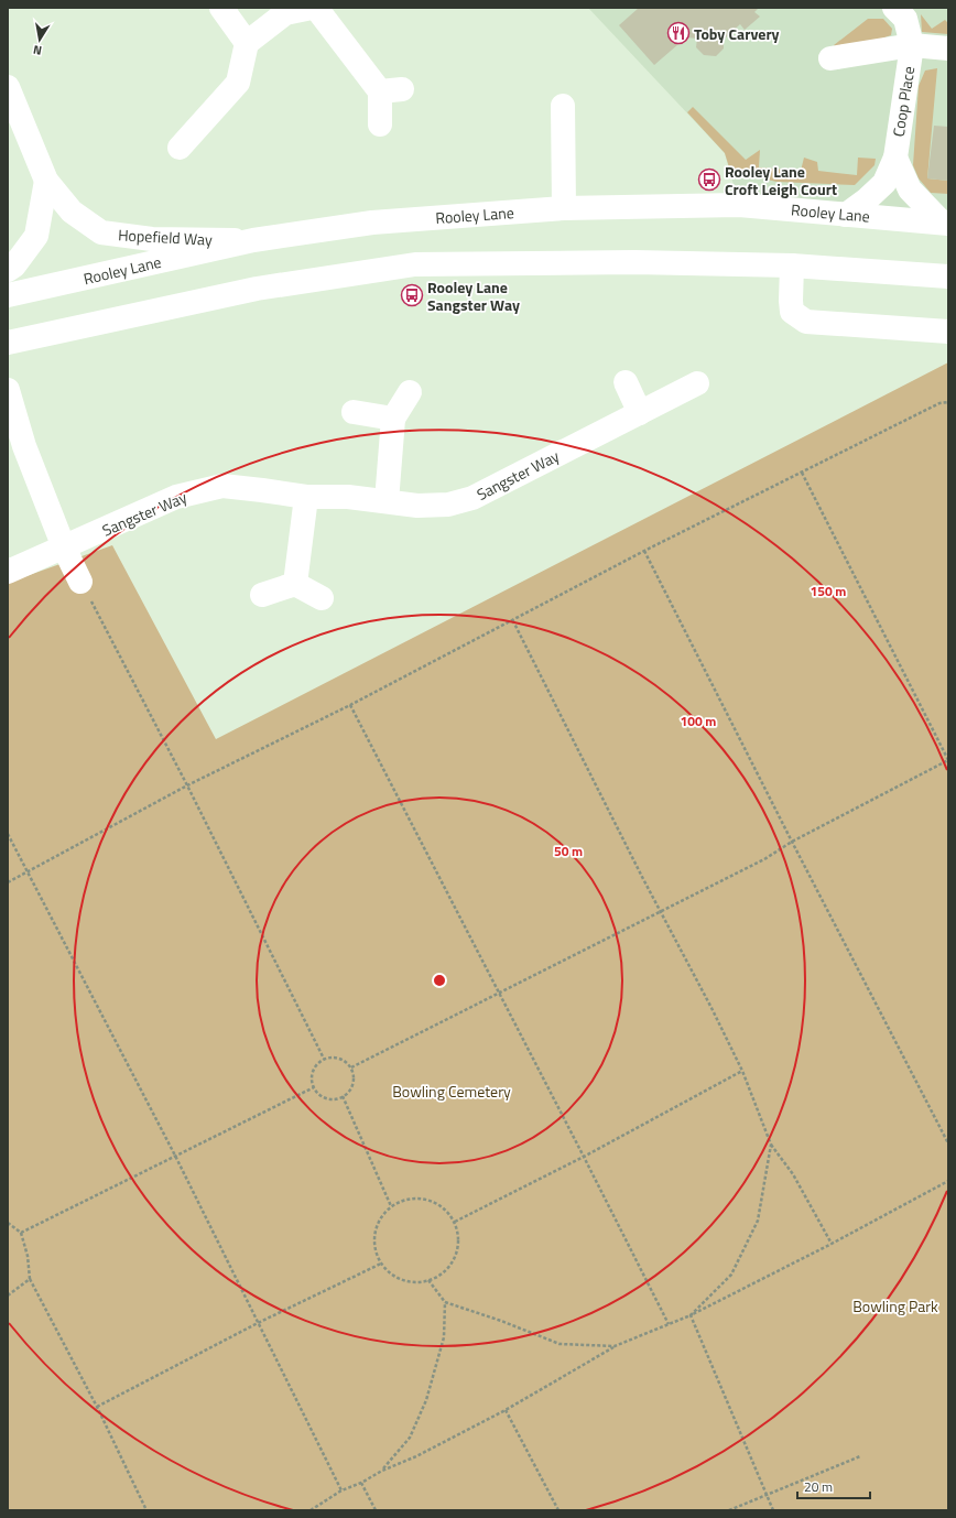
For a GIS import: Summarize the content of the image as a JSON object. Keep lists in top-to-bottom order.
{
  "streets": {
    "main road": [
      "Coop Place",
      "Rooley Lane",
      "Hopefield Way",
      "Sangster Way"
    ]
  },
  "crossings": [
    ["Coop Place", "Rooley Lane"],
    ["Rooley Lane", "Hopefield Way"]
  ],
  "parks": ["Bowling Cemetery", "Bowling Park"],
  "places": {
    "restaurant": ["Toby Carvery"],
    "bus stop": ["Rooley Lane Croft Leigh Court", "Rooley Lane Sangster Way"]
  },
  "scale_bar": "20 m",
  "north": "bottom",
  "rings": ["150 m", "100 m", "50 m"]
}
